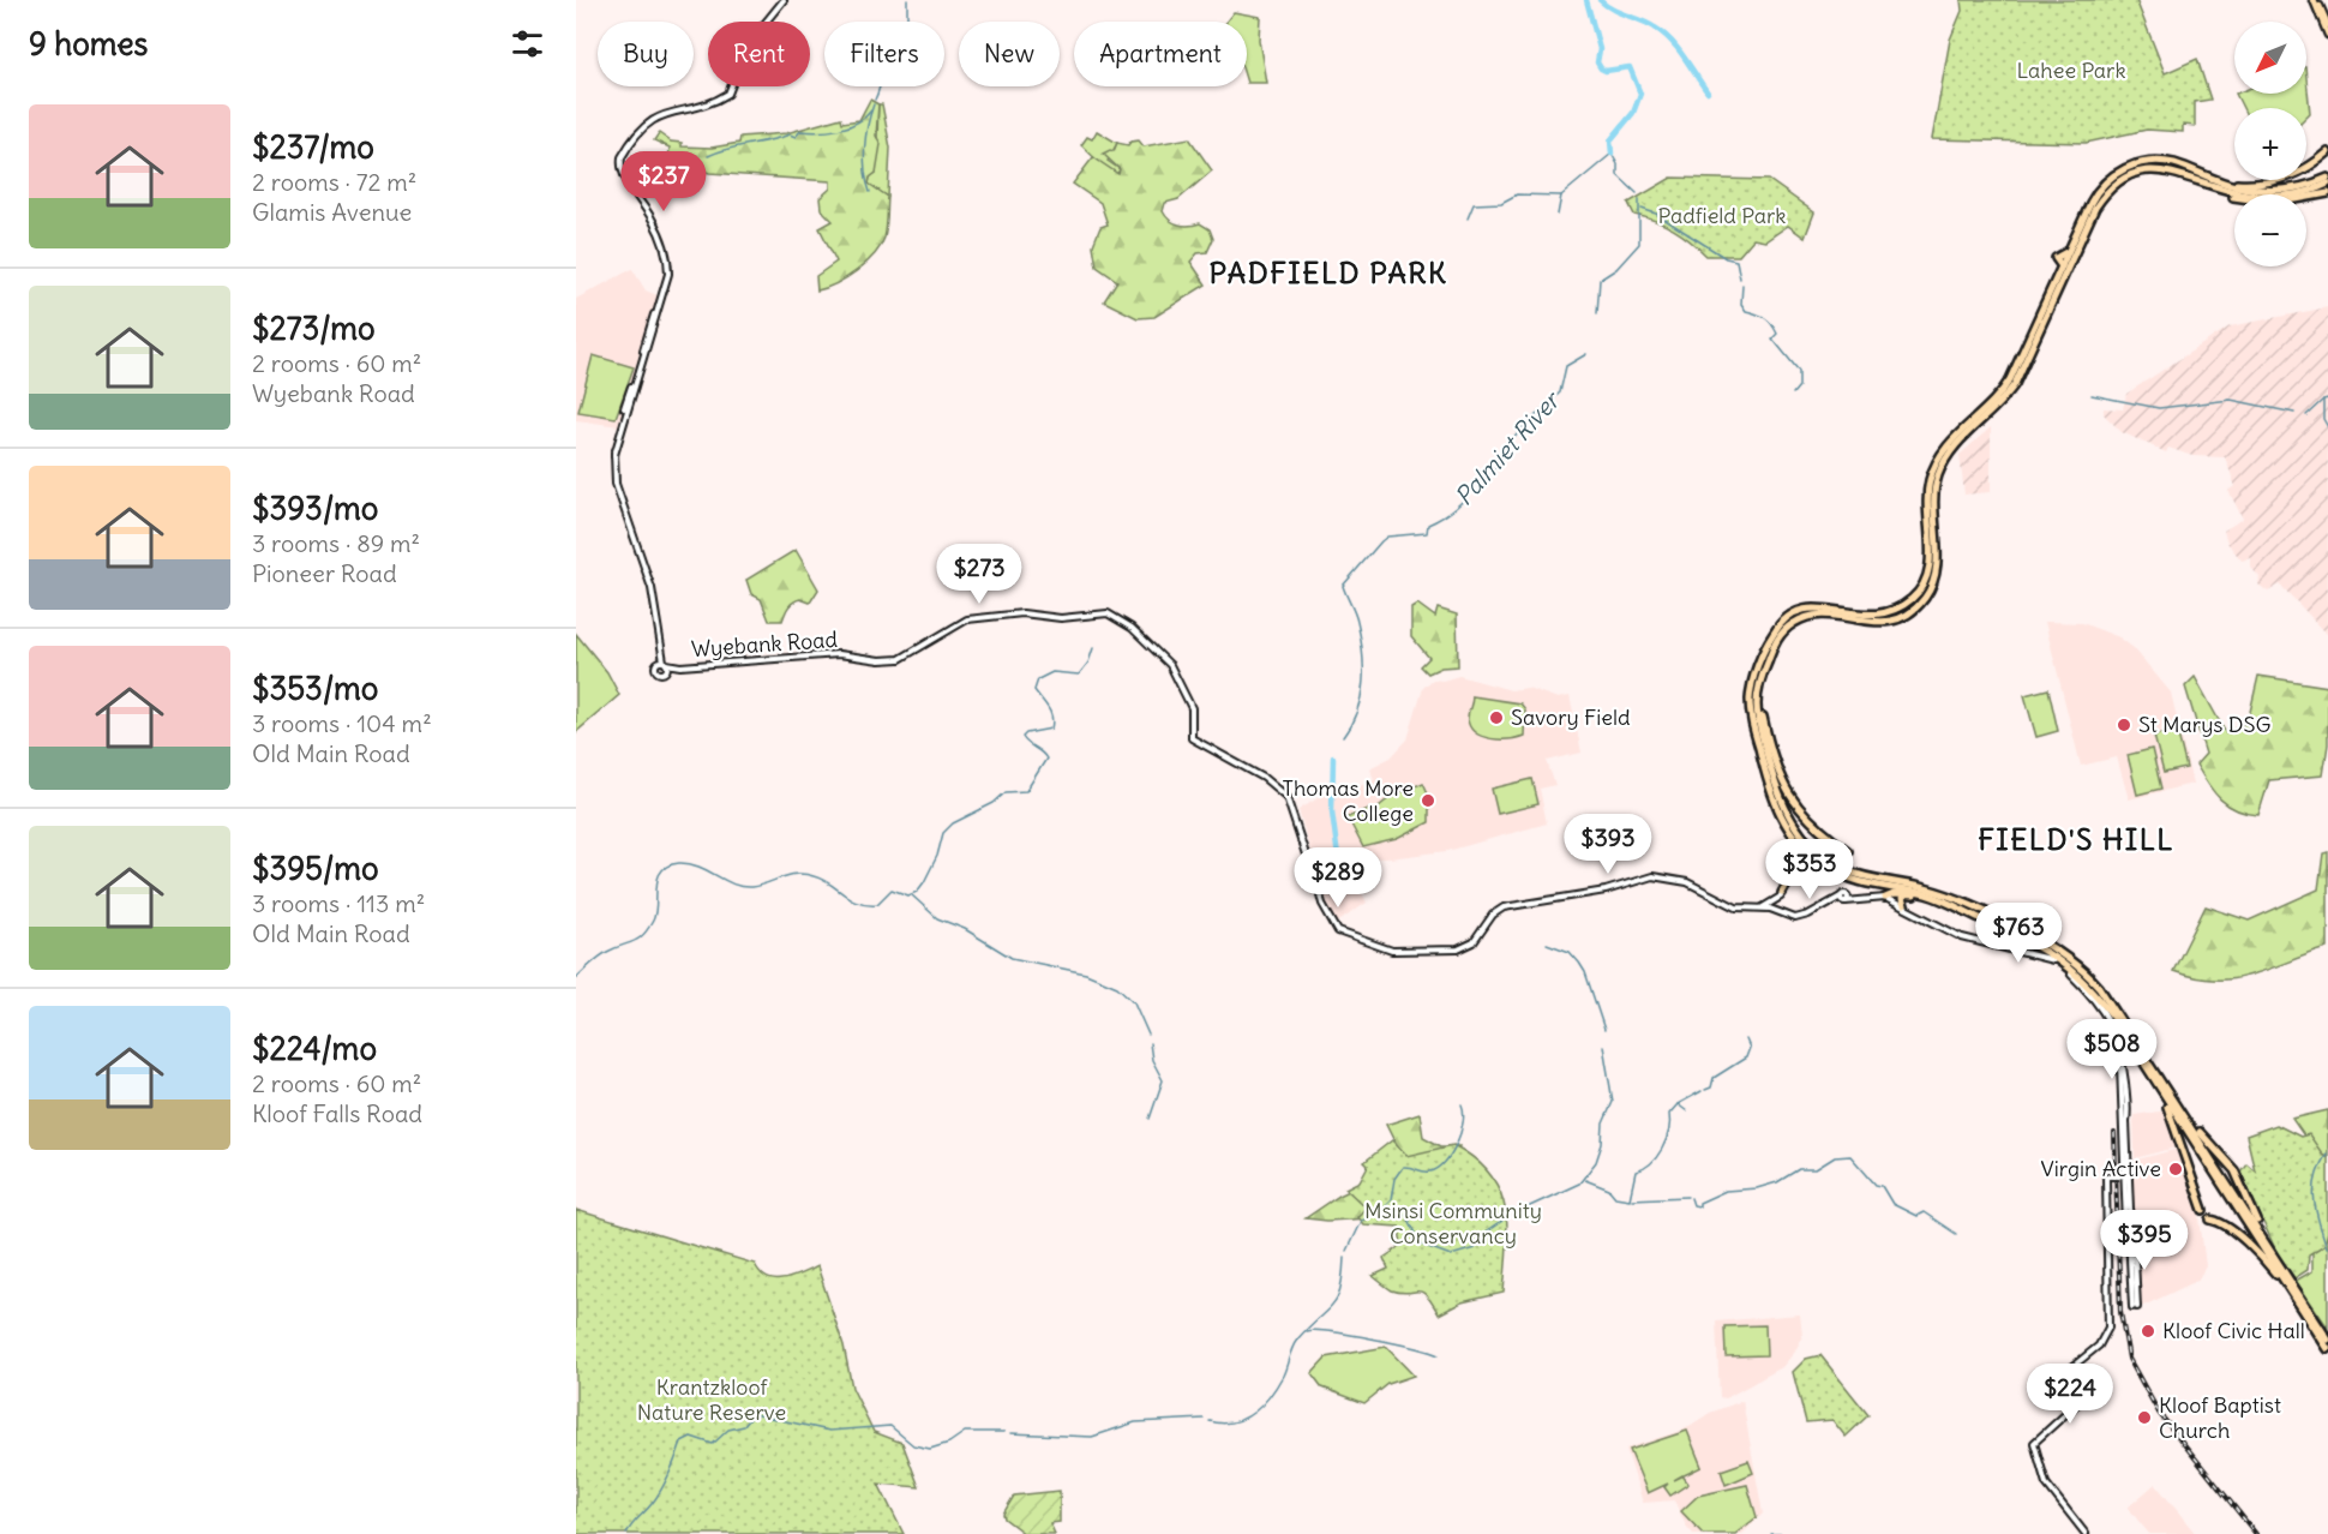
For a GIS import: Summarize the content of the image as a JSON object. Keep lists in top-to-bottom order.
{
  "streets": {
    "main road": ["Wyebank Road"]
  },
  "districts": ["PADFIELD PARK", "FIELD'S HILL"],
  "water": ["Palmiet River"],
  "parks": [
    "Lahee Park",
    "Padfield Park",
    "Msinsi Community Conservancy",
    "Krantzkloof Nature Reserve"
  ],
  "places": [
    "Savory Field",
    "St Marys DSG",
    "Thomas More College",
    "Virgin Active",
    "Kloof Civic Hall",
    "Kloof Baptist Church"
  ],
  "north": "bottom left",
  "page": {
    "heading": "9 homes",
    "map_buttons": ["+", "−"],
    "chip": [
      "Buy",
      "Rent",
      "Filters",
      "New",
      "Apartment"
    ],
    "list": [
      {
        "name": "$237/mo",
        "note": "2 rooms · 72 m² · Glamis Avenue"
      },
      {
        "name": "$273/mo",
        "note": "2 rooms · 60 m² · Wyebank Road"
      },
      {
        "name": "$393/mo",
        "note": "3 rooms · 89 m² · Pioneer Road"
      },
      {
        "name": "$353/mo",
        "note": "3 rooms · 104 m² · Old Main Road"
      },
      {
        "name": "$395/mo",
        "note": "3 rooms · 113 m² · Old Main Road"
      },
      {
        "name": "$224/mo",
        "note": "2 rooms · 60 m² · Kloof Falls Road"
      }
    ],
    "price": [
      "$237",
      "$273",
      "$393",
      "$353",
      "$289",
      "$763",
      "$508",
      "$395",
      "$224"
    ]
  }
}
